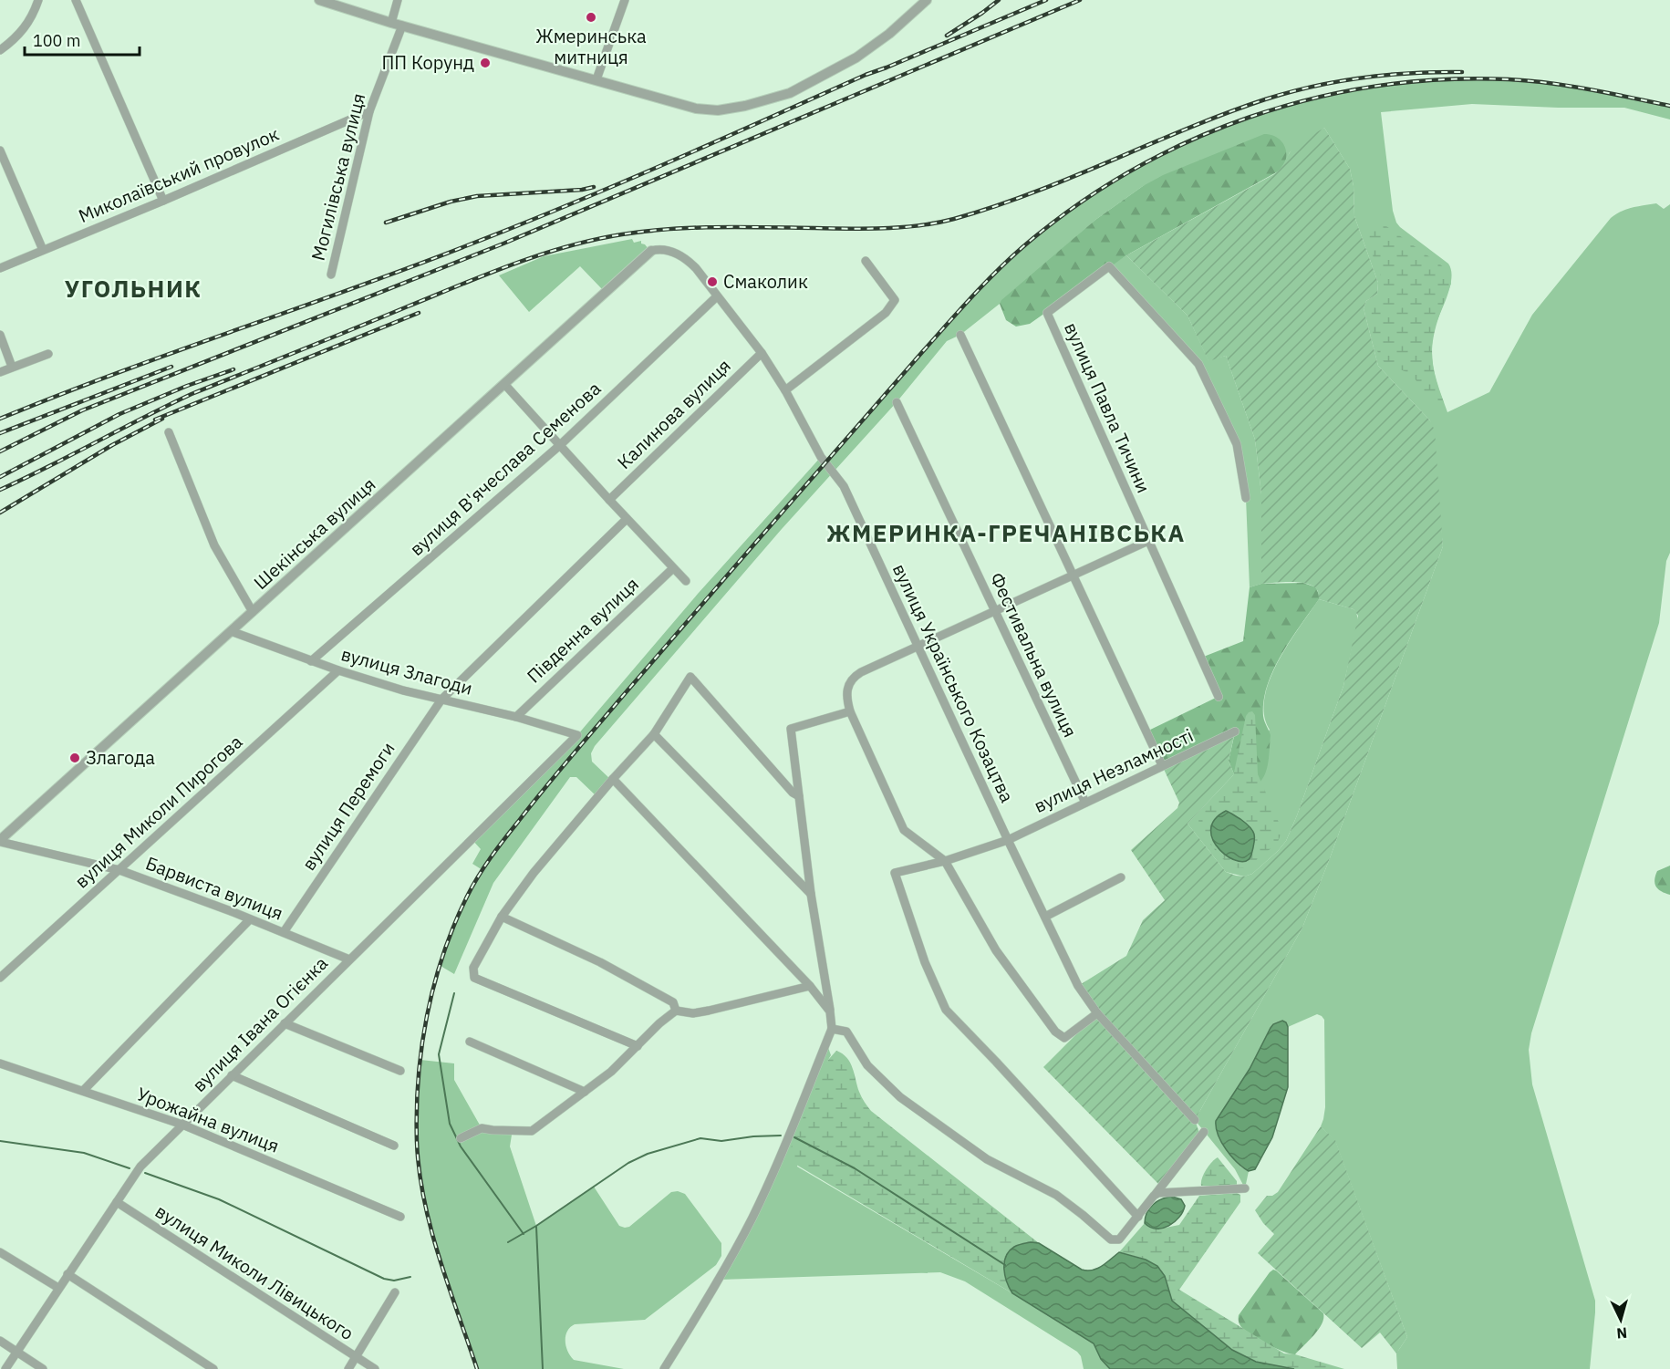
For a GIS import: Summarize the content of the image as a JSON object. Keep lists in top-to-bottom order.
{
  "streets": {
    "street": [
      "Миколаївський провулок",
      "Могилівська вулиця",
      "вулиця Павла Тичини",
      "Калинова вулиця",
      "вулиця В'ячеслава Семенова",
      "Шекінська вулиця",
      "Південна вулиця",
      "Фестивальна вулиця",
      "вулиця Злагоди",
      "вулиця Українського Козацтва",
      "вулиця Незламності",
      "вулиця Перемоги",
      "вулиця Миколи Пирогова",
      "Барвиста вулиця",
      "вулиця Івана Огієнка",
      "Урожайна вулиця",
      "вулиця Миколи Лівицького"
    ]
  },
  "crossings": [
    ["Миколаївський провулок", "Могилівська вулиця"],
    ["Калинова вулиця", "вулиця Українського Козацтва"],
    ["вулиця В'ячеслава Семенова", "вулиця Злагоди"],
    ["вулиця В'ячеслава Семенова", "вулиця Українського Козацтва"],
    ["Шекінська вулиця", "вулиця Злагоди"],
    ["Шекінська вулиця", "вулиця Українського Козацтва"],
    ["Шекінська вулиця", "Барвиста вулиця"],
    ["Південна вулиця", "вулиця Злагоди"],
    ["Фестивальна вулиця", "вулиця Незламності"],
    ["вулиця Злагоди", "вулиця Перемоги"],
    ["вулиця Злагоди", "вулиця Миколи Пирогова"],
    ["вулиця Злагоди", "вулиця Івана Огієнка"],
    ["вулиця Українського Козацтва", "вулиця Незламності"],
    ["вулиця Перемоги", "Барвиста вулиця"],
    ["вулиця Миколи Пирогова", "Барвиста вулиця"],
    ["Барвиста вулиця", "вулиця Івана Огієнка"],
    ["вулиця Івана Огієнка", "Урожайна вулиця"],
    ["вулиця Івана Огієнка", "вулиця Миколи Лівицького"]
  ],
  "districts": ["УГОЛЬНИК", "ЖМЕРИНКА-ГРЕЧАНІВСЬКА"],
  "places": [
    "Жмеринська митниця",
    "ПП Корунд",
    "Смаколик",
    "Злагода"
  ],
  "scale_bar": "100 m",
  "north": "bottom"
}
